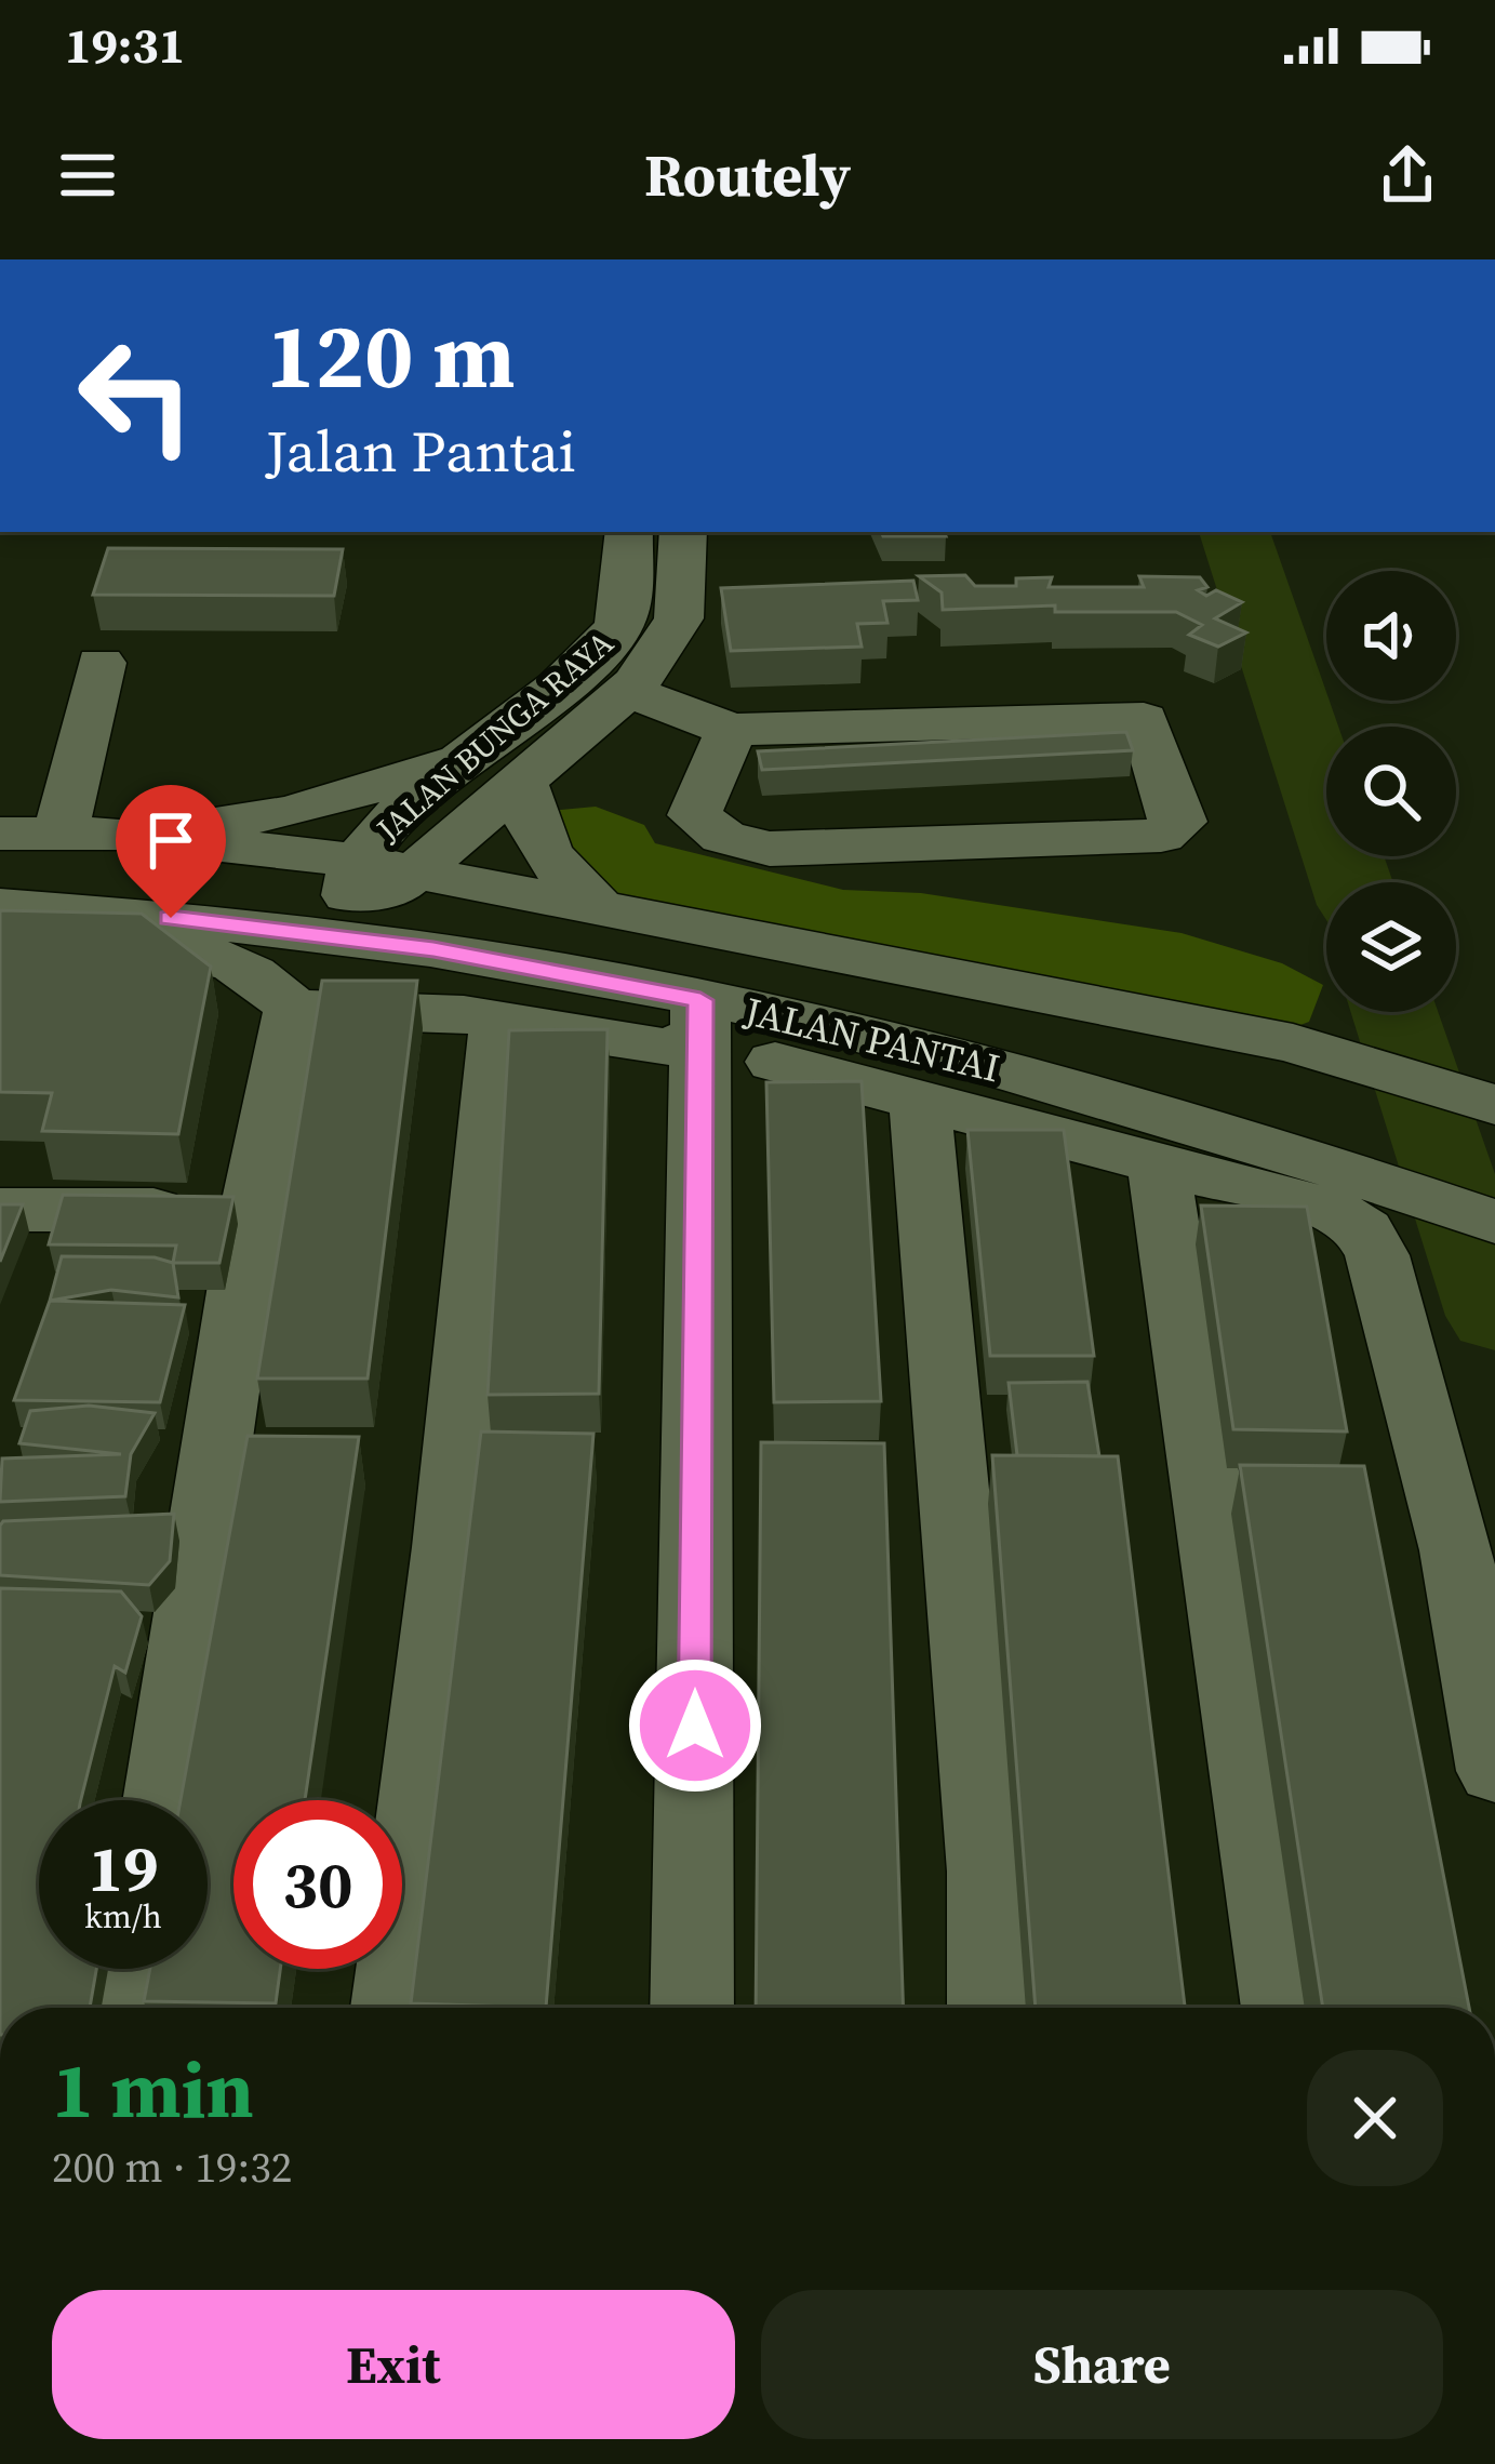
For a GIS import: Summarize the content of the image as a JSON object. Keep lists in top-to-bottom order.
{
  "streets": {
    "street": ["JALAN BUNGA RAYA", "JALAN PANTAI"]
  },
  "crossings": [
    ["JALAN BUNGA RAYA", "JALAN PANTAI"]
  ],
  "page": {
    "status": "19:31",
    "header": "Routely",
    "turn": ["120 m", "Jalan Pantai"],
    "speed": "19 km/h",
    "limit": "30",
    "heading": ["1 min", "200 m · 19:32"],
    "buttons": ["Exit", "Share"]
  }
}
